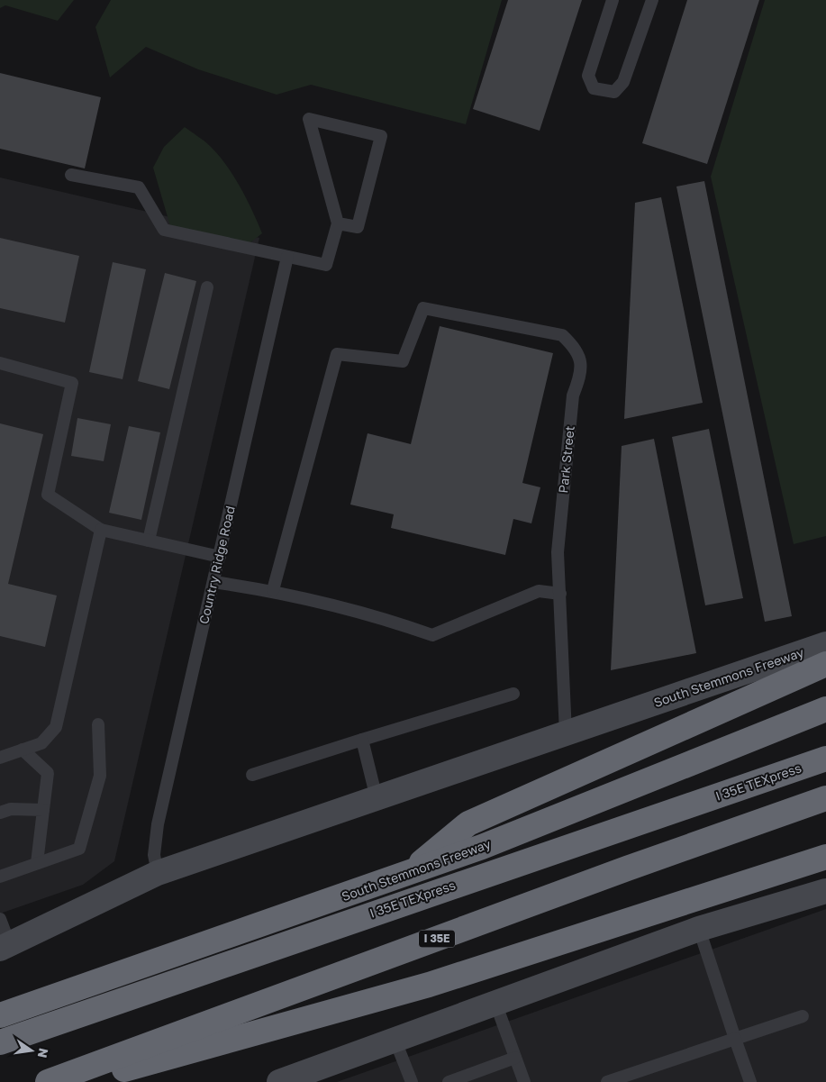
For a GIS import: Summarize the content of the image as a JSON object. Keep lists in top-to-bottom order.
{
  "streets": {
    "highway": ["South Stemmons Freeway", "I 35E TEXpress", "I 35E"],
    "lane": ["Park Street", "Country Ridge Road"]
  },
  "crossings": [
    ["Park Street", "South Stemmons Freeway"],
    ["Country Ridge Road", "South Stemmons Freeway"]
  ],
  "north": "right"
}
